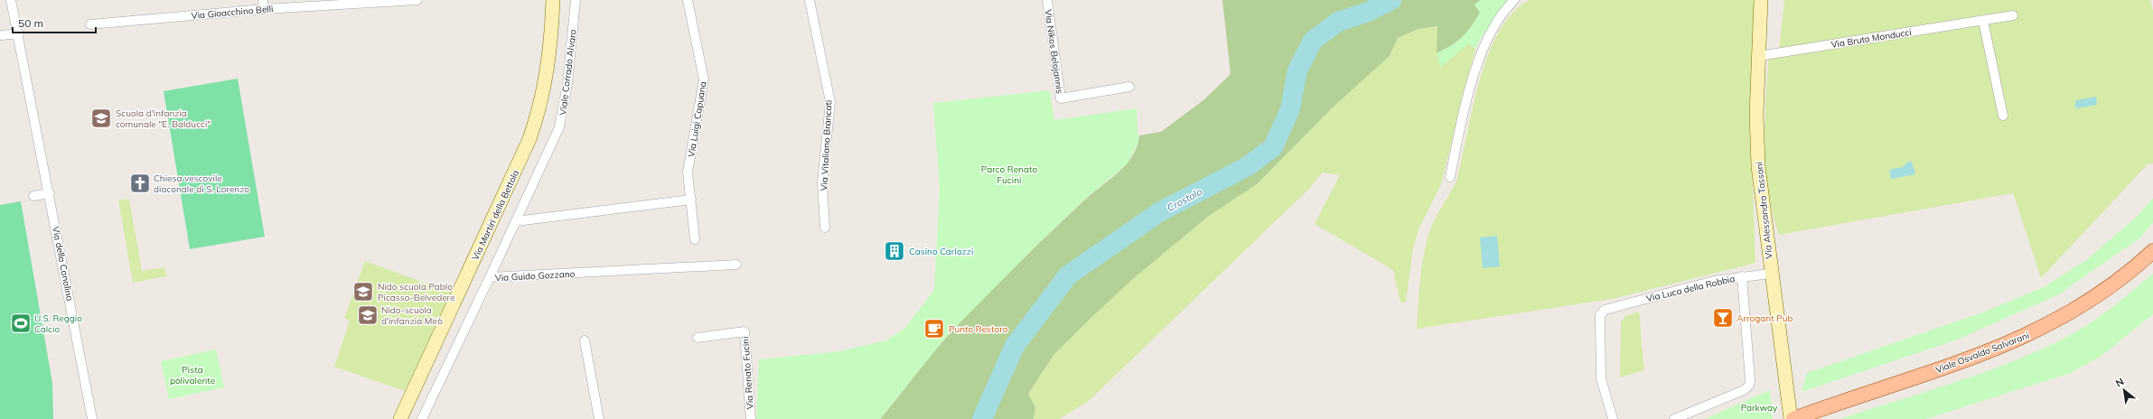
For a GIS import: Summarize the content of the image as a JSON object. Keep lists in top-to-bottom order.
{
  "streets": {
    "main road": ["Via Alessandro Tassoni", "Via Martiri della Bettola", "Viale Osvaldo Salvarani"],
    "street": [
      "Via Gioacchino Belli",
      "Via Bruto Monducci",
      "Via Nikos Belojannis",
      "Viale Corrado Alvaro",
      "Via Luigi Capuana",
      "Via Vitaliano Brancati",
      "Via della Canalina",
      "Via Guido Gozzano",
      "Via Luca della Robbia",
      "Via Renato Fucini"
    ]
  },
  "crossings": [
    ["Via Bruto Monducci", "Via Alessandro Tassoni"],
    ["Viale Corrado Alvaro", "Via Guido Gozzano"]
  ],
  "water": ["Crostolo"],
  "parks": ["Parco Renato Fucini", "Pista polivalente", "Parkway"],
  "places": {
    "school or university": ["Scuola d'infanzia comunale \"E. Balducci\"", "Nido scuola Pablo Picasso-Belvedere", "Nido-scuola d'infanzia Mirò"],
    "church": ["Chiesa vescovile diaconale di S. Lorenzo"],
    "building": ["Casino Carlozzi"],
    "bar": ["Arrogant Pub"],
    "sports": ["U.S. Reggio Calcio"],
    "cafe": ["Punto Restoro"]
  },
  "scale_bar": "50 m",
  "north": "top left"
}
